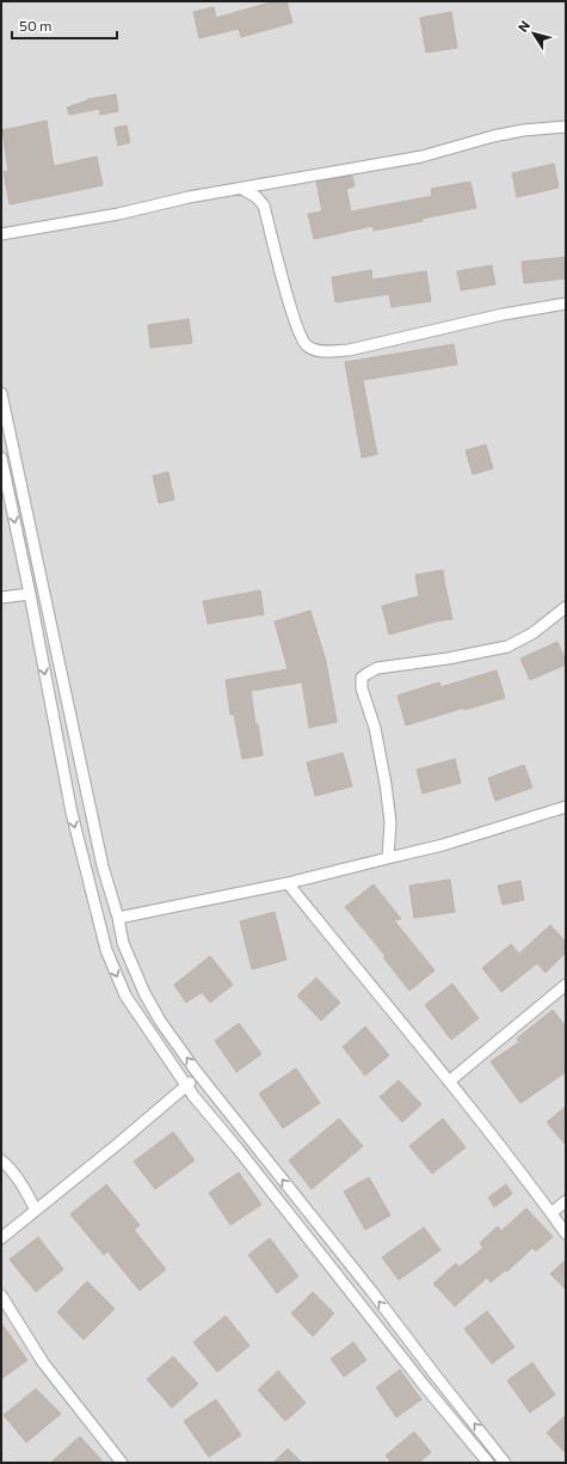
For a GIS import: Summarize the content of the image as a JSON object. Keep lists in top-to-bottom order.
{
  "scale_bar": "50 m",
  "north": "top left"
}
